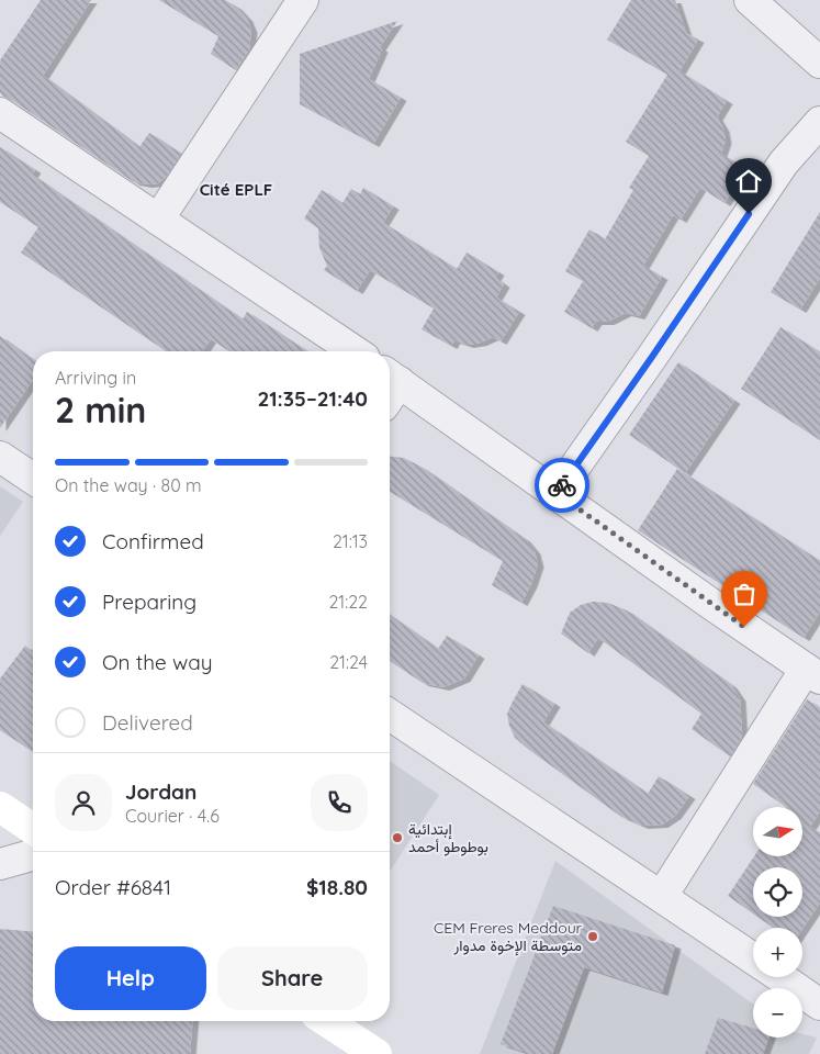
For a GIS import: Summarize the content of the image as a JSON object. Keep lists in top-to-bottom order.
{
  "districts": ["Cité EPLF"],
  "places": ["إبتدائية بوطوطو أحمد", "CEM Freres Meddour متوسطة الإخوة مدوار"],
  "north": "right",
  "page": {
    "heading": ["2 min", "Arriving in", "21:35–21:40"],
    "panel": [
      "Jordan",
      "Courier · 4.6",
      "Order #6841",
      "$18.80"
    ],
    "bar": "On the way · 80 m",
    "list": [
      ["Confirmed", "21:13"],
      ["Preparing", "21:22"],
      ["On the way", "21:24"],
      "Delivered"
    ],
    "map_buttons": ["+", "−"],
    "buttons": ["Help", "Share"]
  }
}
